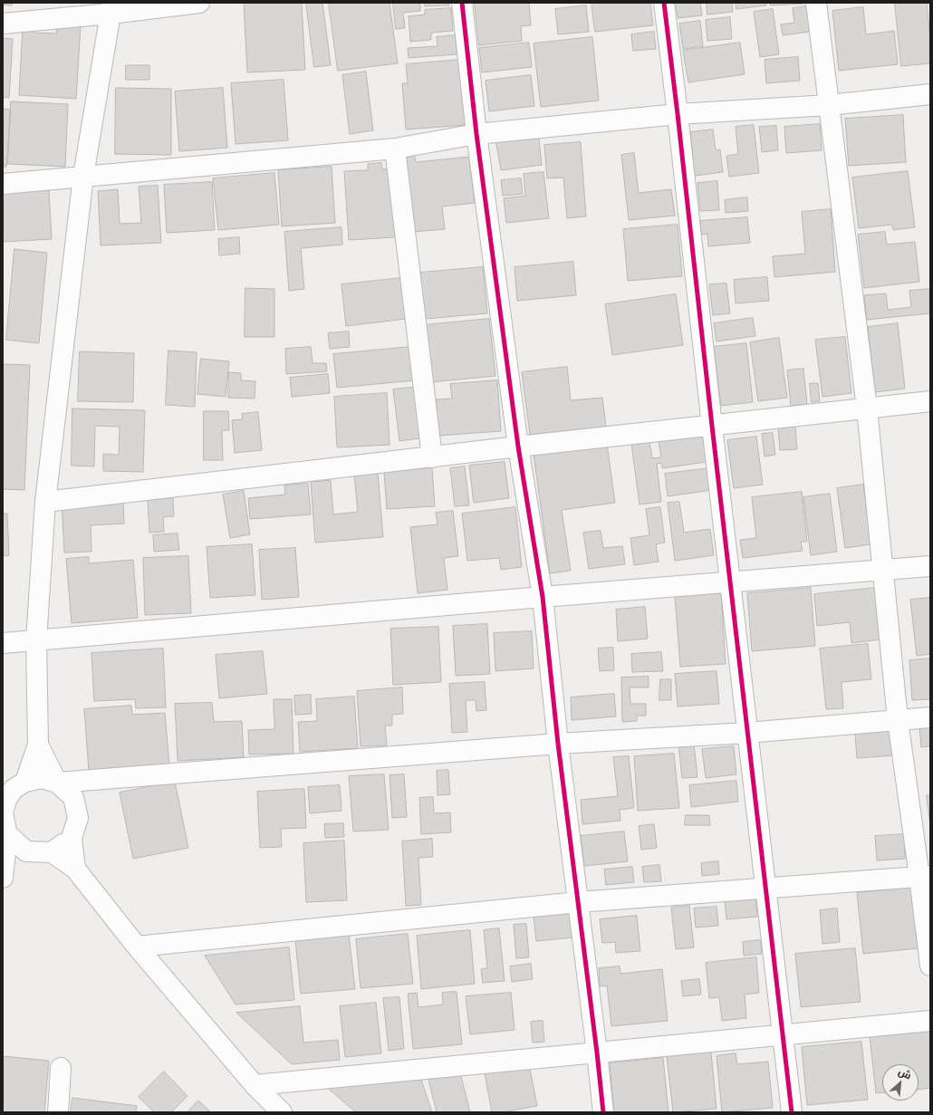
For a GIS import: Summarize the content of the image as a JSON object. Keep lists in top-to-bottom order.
{
  "north": "top right"
}
